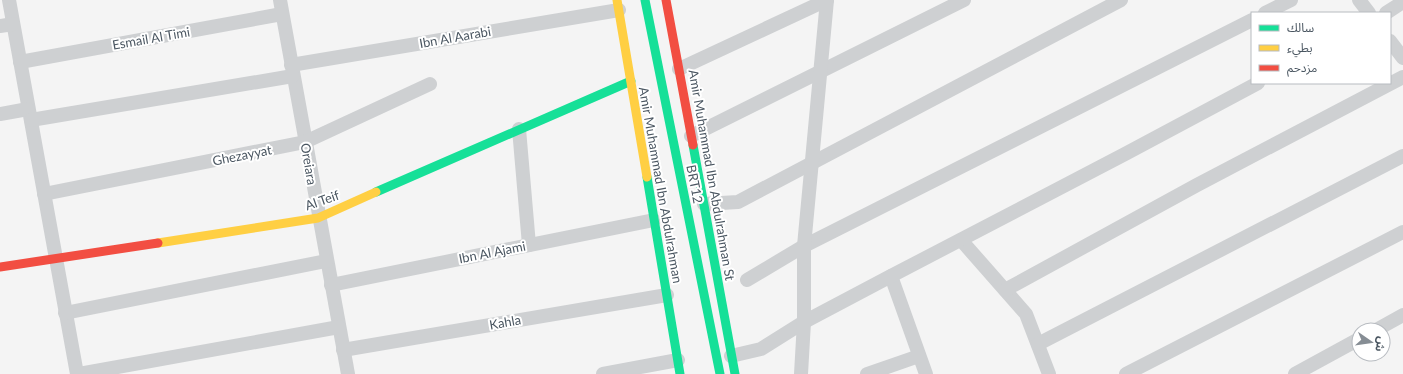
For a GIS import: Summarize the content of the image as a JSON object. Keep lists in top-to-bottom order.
{
  "streets": {
    "main road": [
      "Amir Muhammad Ibn Abdulrahman St",
      "BRT12",
      "Amir Muhammad Ibn Abdulrahman",
      "Al Teif"
    ],
    "street": [
      "Ibn Al Aarabi",
      "Esmail Al Timi",
      "Ghezayyat",
      "Oreiara",
      "Ibn Al Ajami",
      "Kahla"
    ]
  },
  "crossings": [
    ["Ibn Al Aarabi", "Oreiara"],
    ["Ibn Al Aarabi", "Amir Muhammad Ibn Abdulrahman"],
    ["Esmail Al Timi", "Oreiara"],
    ["Ghezayyat", "Oreiara"],
    ["Oreiara", "Al Teif"],
    ["Oreiara", "Ibn Al Ajami"],
    ["Oreiara", "Kahla"],
    ["Amir Muhammad Ibn Abdulrahman", "Al Teif"],
    ["Amir Muhammad Ibn Abdulrahman", "Ibn Al Ajami"],
    ["Amir Muhammad Ibn Abdulrahman", "Kahla"]
  ],
  "legend": ["سالك", "بطيء", "مزدحم"],
  "north": "right"
}
